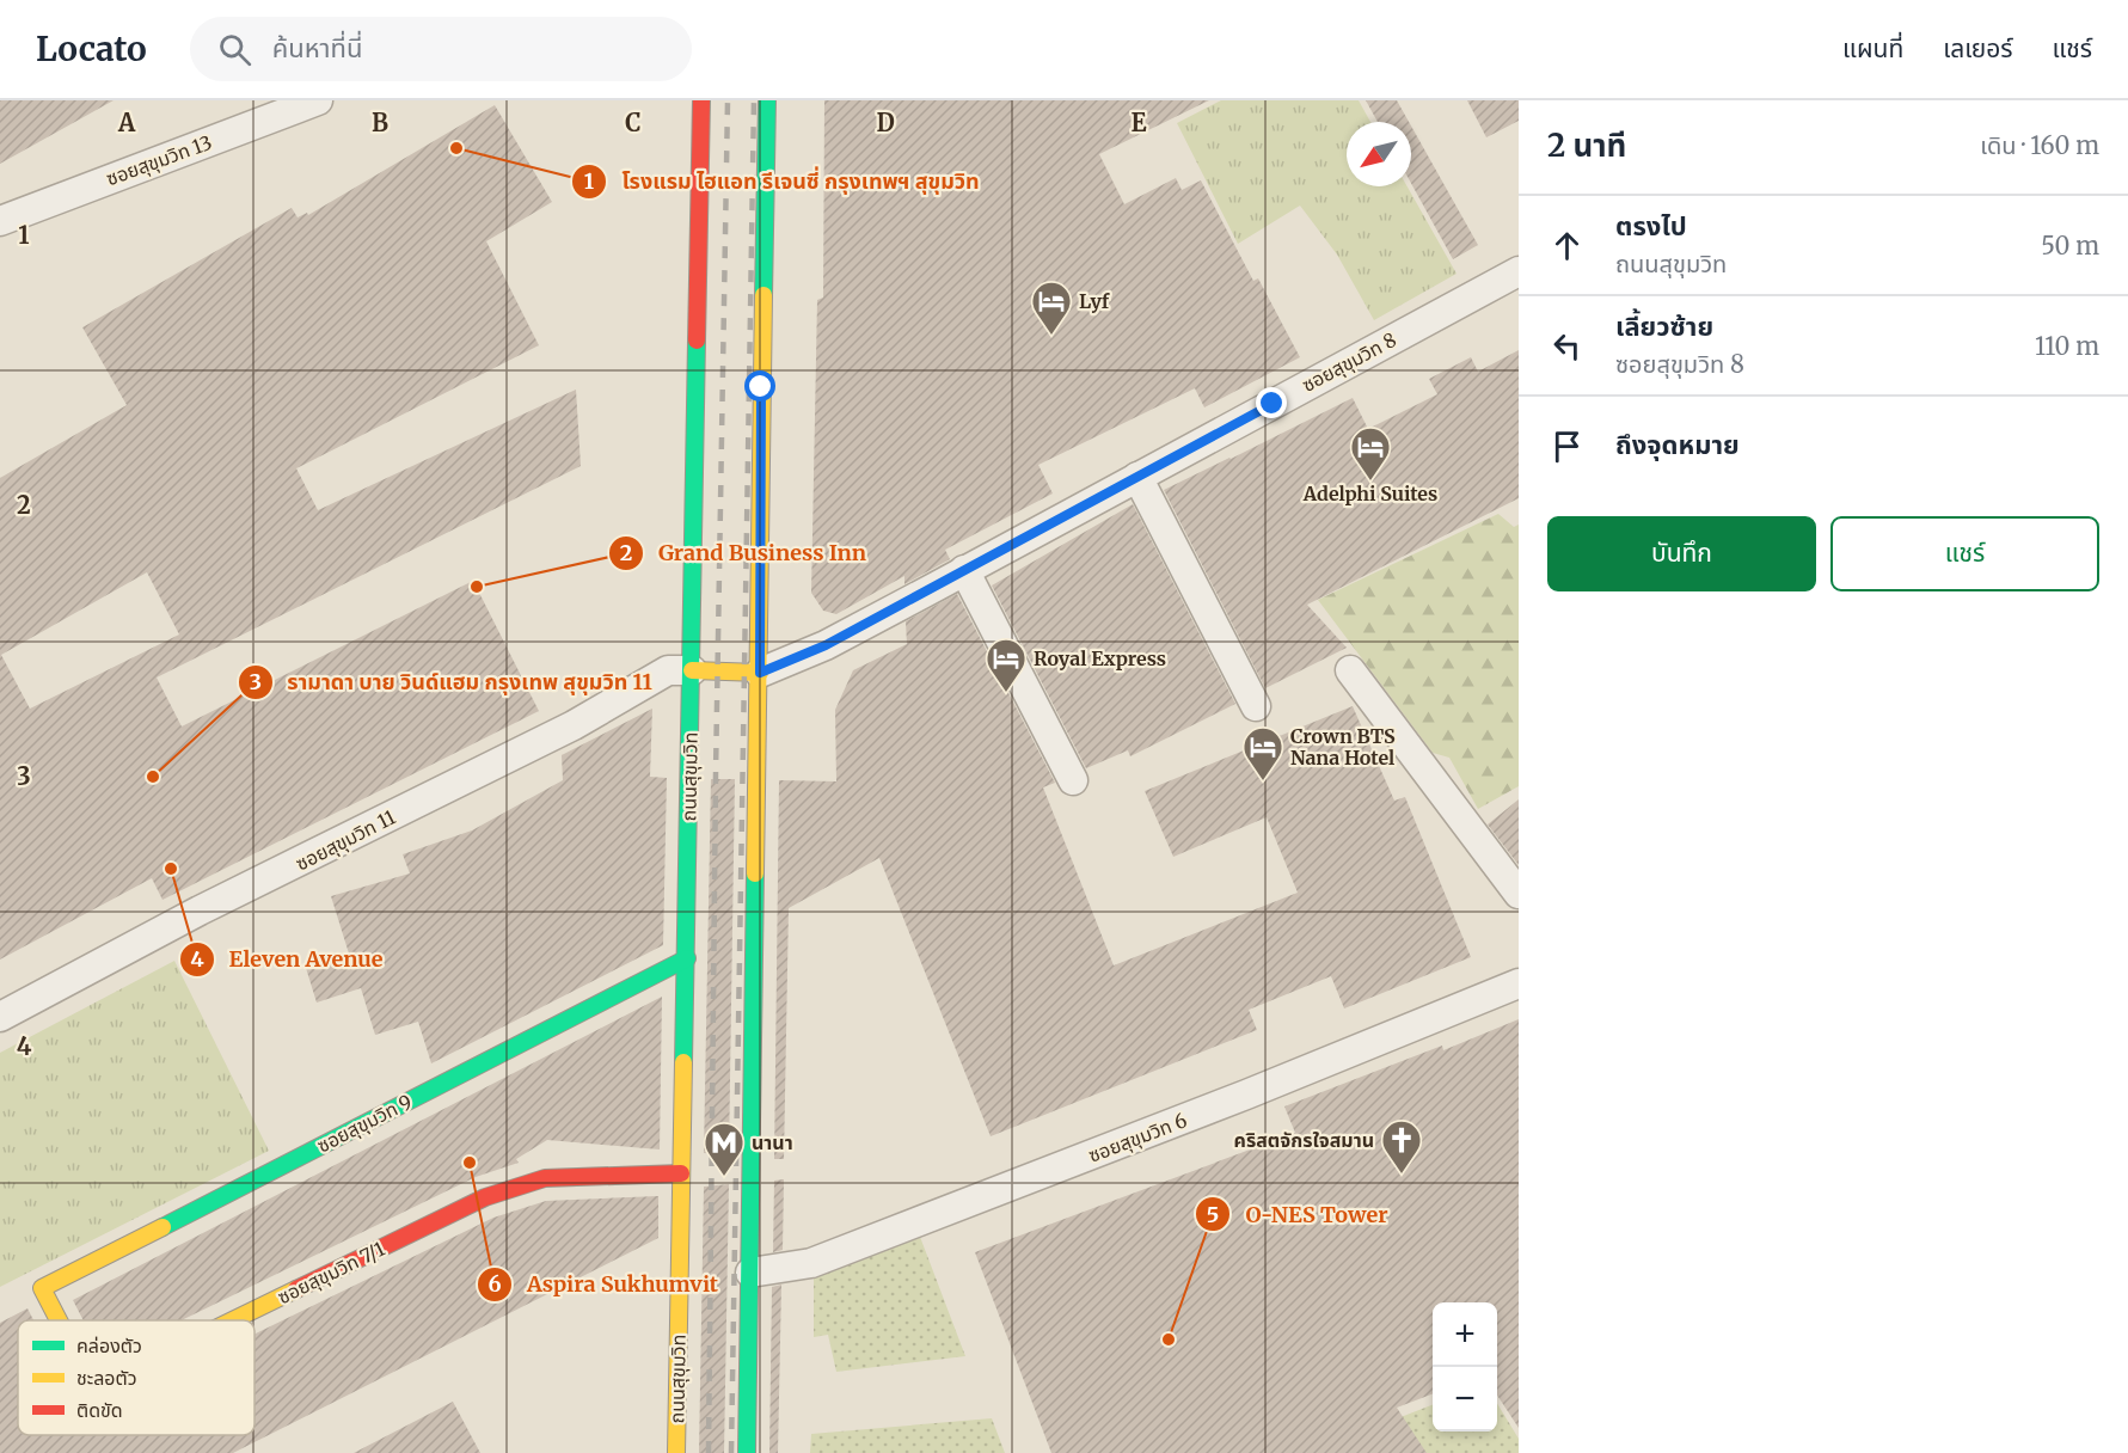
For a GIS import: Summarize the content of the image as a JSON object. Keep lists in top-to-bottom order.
{
  "streets": {
    "main road": ["ถนนสุขุมวิท", "ซอยสุขุมวิท 9", "ซอยสุขุมวิท 7/1"],
    "street": [
      "ซอยสุขุมวิท 13",
      "ซอยสุขุมวิท 8",
      "ซอยสุขุมวิท 11",
      "ซอยสุขุมวิท 6"
    ]
  },
  "crossings": [
    ["ถนนสุขุมวิท", "ซอยสุขุมวิท 11"],
    ["ถนนสุขุมวิท", "ซอยสุขุมวิท 9"],
    ["ถนนสุขุมวิท", "ซอยสุขุมวิท 7/1"],
    ["ซอยสุขุมวิท 9", "ซอยสุขุมวิท 7/1"]
  ],
  "places": {
    "other": [
      "โรงแรม ไฮแอท รีเจนซี่ กรุงเทพฯ สุขุมวิท",
      "Grand Business Inn",
      "รามาดา บาย วินด์แฮม กรุงเทพ สุขุมวิท 11",
      "Eleven Avenue",
      "Aspira Sukhumvit",
      "O-NES Tower"
    ],
    "hotel": [
      "Lyf",
      "Adelphi Suites",
      "Royal Express",
      "Crown BTS Nana Hotel"
    ],
    "church": ["คริสตจักรใจสมาน"],
    "metro station": ["นานา"]
  },
  "legend": ["คล่องตัว", "ชะลอตัว", "ติดขัด"],
  "north": "bottom left",
  "page": {
    "header": "Locato",
    "search": "ค้นหาที่นี่",
    "nav": ["แผนที่", "เลเยอร์", "แชร์"],
    "heading": ["2 นาที", "เดิน · 160 m"],
    "list": [
      ["ตรงไป", "ถนนสุขุมวิท", "50 m"],
      ["เลี้ยวซ้าย", "ซอยสุขุมวิท 8", "110 m"],
      "ถึงจุดหมาย"
    ],
    "buttons": ["บันทึก", "แชร์"],
    "map_buttons": ["+", "−"]
  },
  "grid": {
    "columns": [
      "A",
      "B",
      "C",
      "D",
      "E"
    ],
    "rows": [
      "1",
      "2",
      "3",
      "4"
    ]
  }
}
